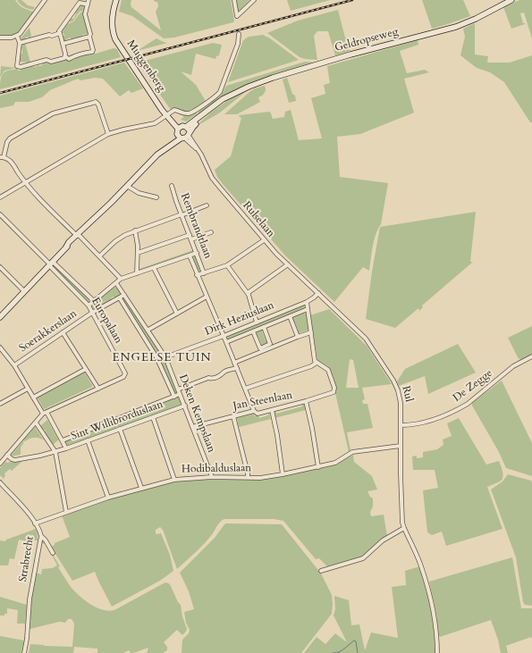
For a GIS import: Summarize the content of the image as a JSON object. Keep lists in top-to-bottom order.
{
  "streets": {
    "main road": ["Geldropseweg", "Muggenberg"],
    "street": [
      "Rulselaan",
      "Rembrandtlaan",
      "Dirk Heziuslaan",
      "Europalaan",
      "Soerakkerslaan",
      "De Zegge",
      "Rul",
      "Jan Steenlaan",
      "Deken Kempslaan",
      "Sint Willibrorduslaan",
      "Hodibalduslaan",
      "Strabrecht"
    ]
  },
  "crossings": [
    ["Geldropseweg", "Muggenberg"],
    ["Geldropseweg", "Rulselaan"],
    ["Geldropseweg", "Europalaan"],
    ["Muggenberg", "Rulselaan"],
    ["Rulselaan", "Dirk Heziuslaan"],
    ["Rulselaan", "Rul"],
    ["Rembrandtlaan", "Dirk Heziuslaan"],
    ["Rembrandtlaan", "Jan Steenlaan"],
    ["Rembrandtlaan", "Sint Willibrorduslaan"],
    ["Dirk Heziuslaan", "Rul"],
    ["Dirk Heziuslaan", "Deken Kempslaan"],
    ["Europalaan", "Soerakkerslaan"],
    ["Soerakkerslaan", "Deken Kempslaan"],
    ["De Zegge", "Rul"],
    ["Rul", "Hodibalduslaan"],
    ["Jan Steenlaan", "Deken Kempslaan"],
    ["Deken Kempslaan", "Sint Willibrorduslaan"],
    ["Deken Kempslaan", "Hodibalduslaan"],
    ["Hodibalduslaan", "Strabrecht"]
  ],
  "districts": ["ENGELSE TUIN"]
}
